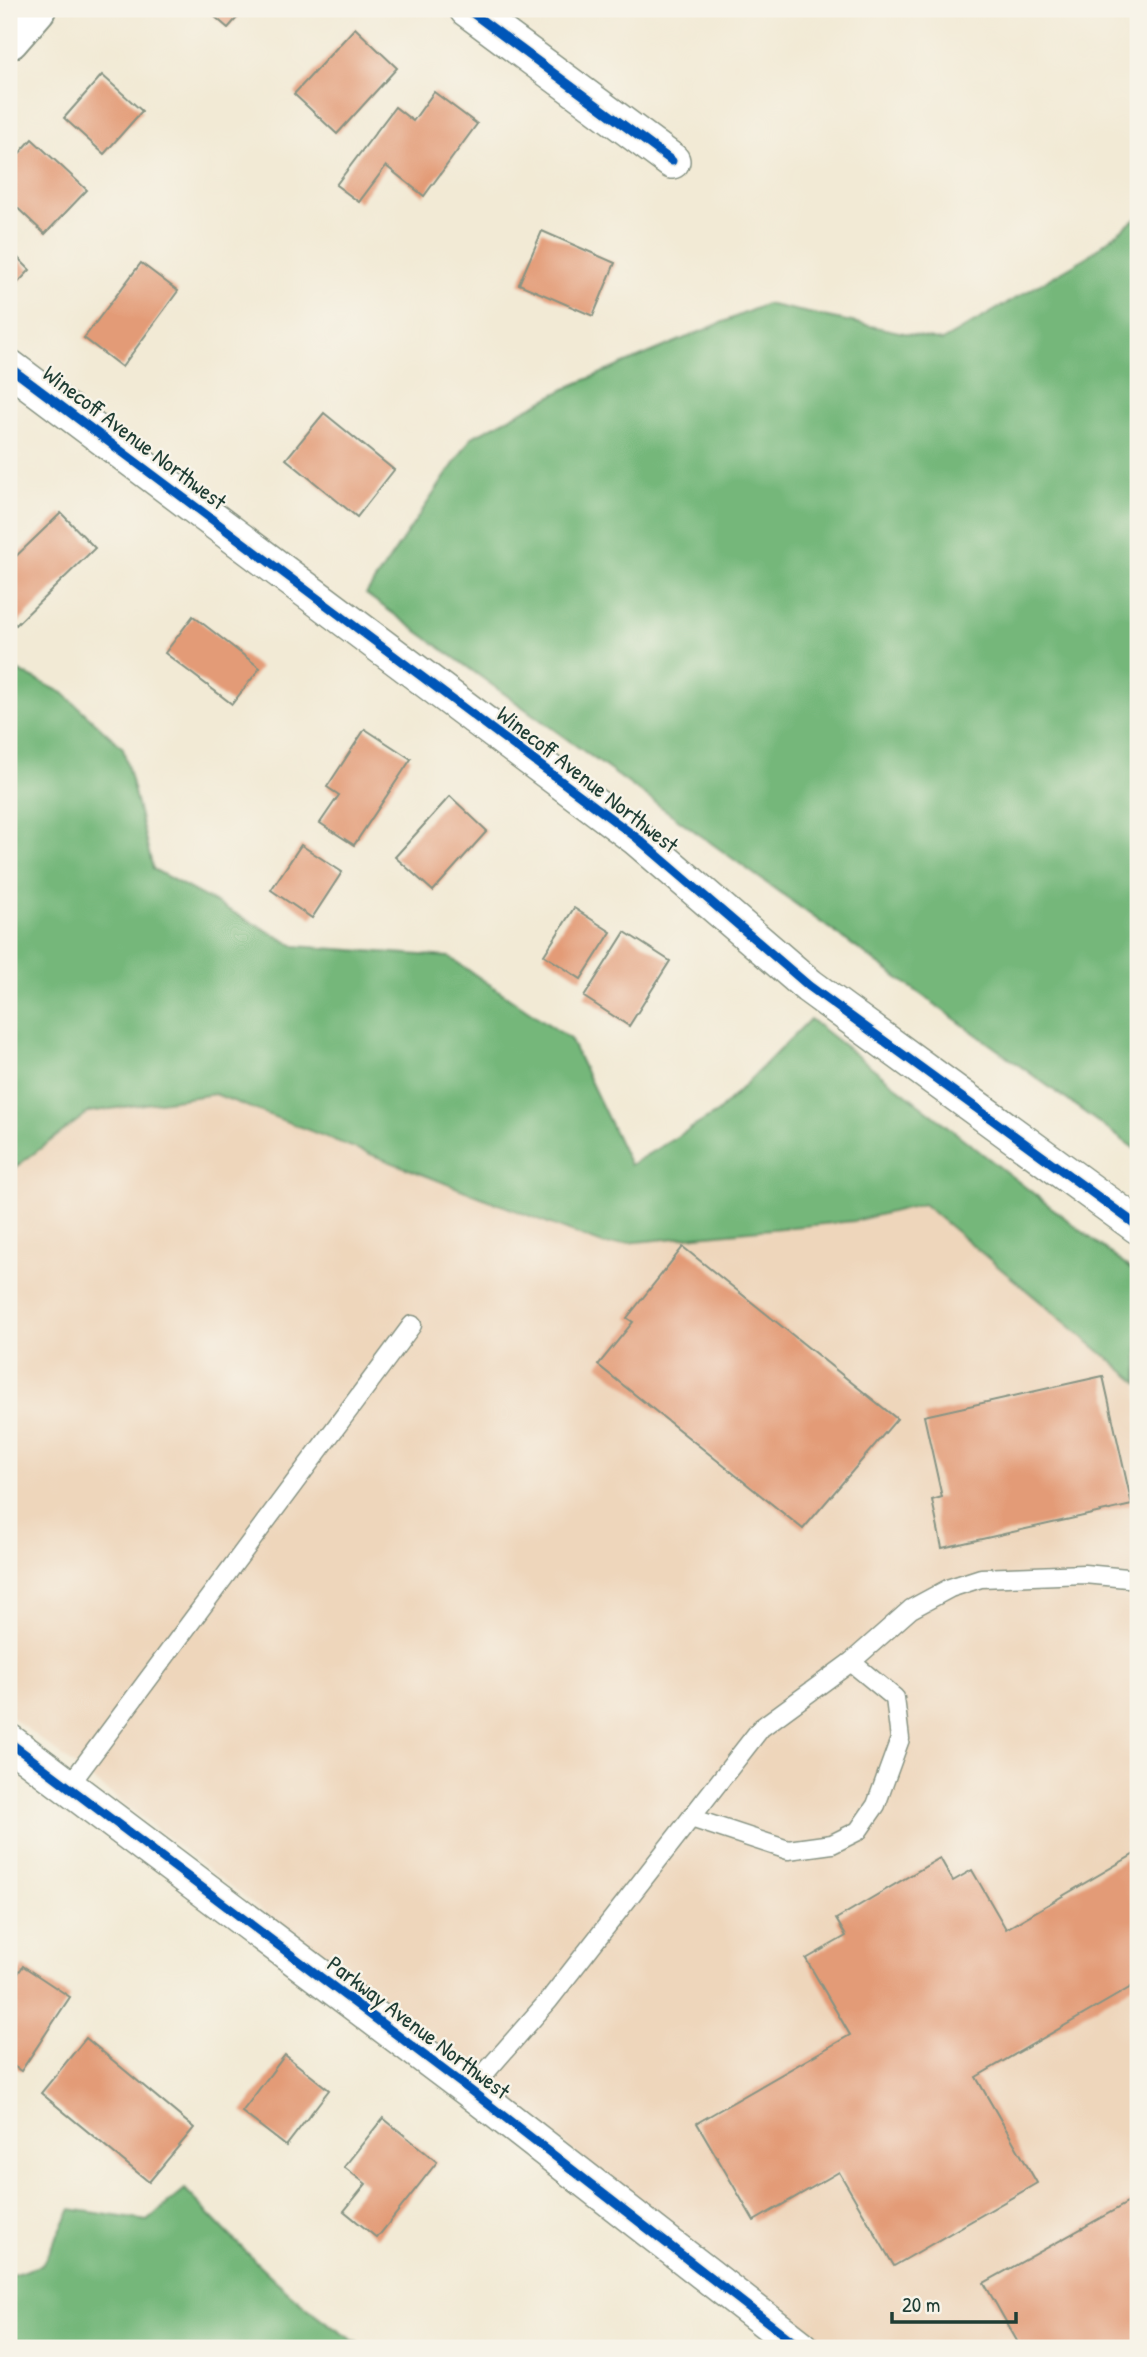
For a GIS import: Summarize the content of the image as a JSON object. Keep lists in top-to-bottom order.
{
  "streets": {
    "street": ["Winecoff Avenue Northwest", "Parkway Avenue Northwest"]
  },
  "scale_bar": "20 m"
}
